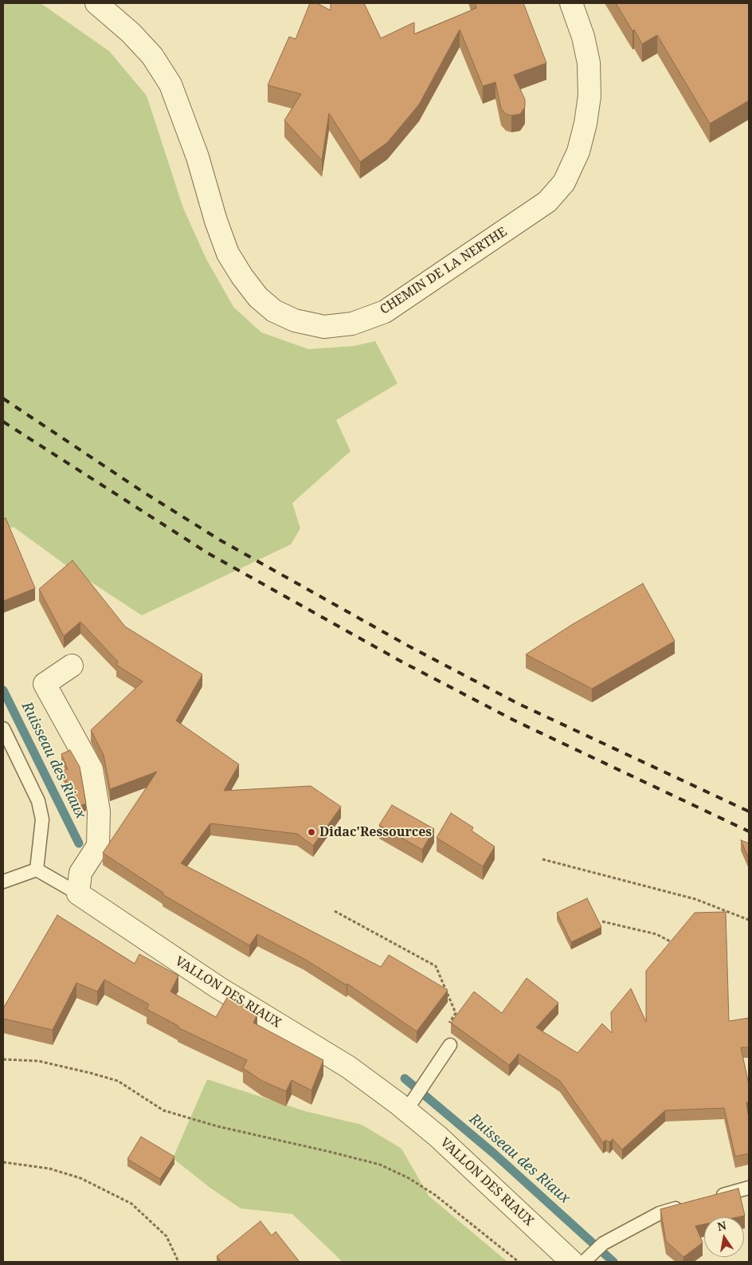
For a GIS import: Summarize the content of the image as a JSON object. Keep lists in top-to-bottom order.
{
  "streets": {
    "street": ["CHEMIN DE LA NERTHE", "VALLON DES RIAUX"]
  },
  "water": ["Ruisseau des Riaux"],
  "places": ["Didac'Ressources"],
  "north": "top"
}
